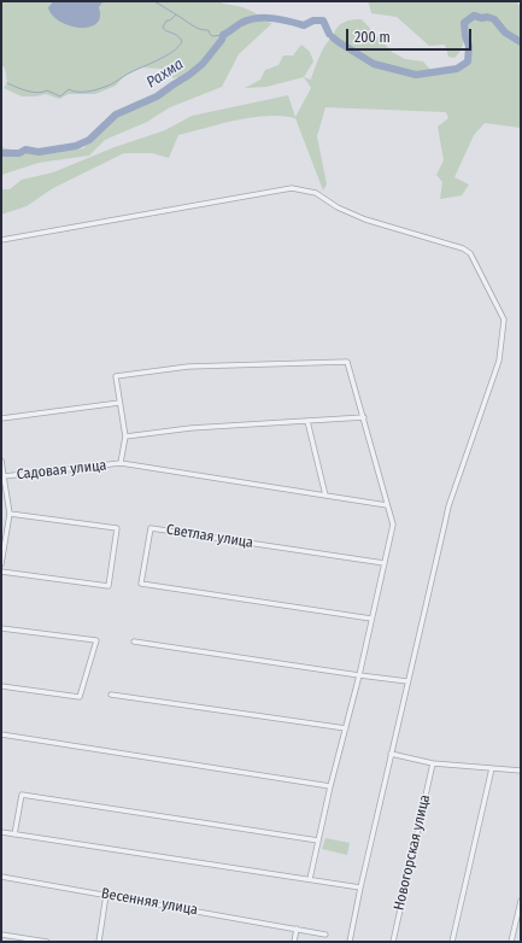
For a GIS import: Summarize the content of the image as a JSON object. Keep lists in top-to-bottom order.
{
  "streets": {
    "street": [
      "Садовая улица",
      "Светлая улица",
      "Новогорская улица",
      "Весенняя улица"
    ]
  },
  "water": ["Рахма"],
  "scale_bar": "200 m"
}
